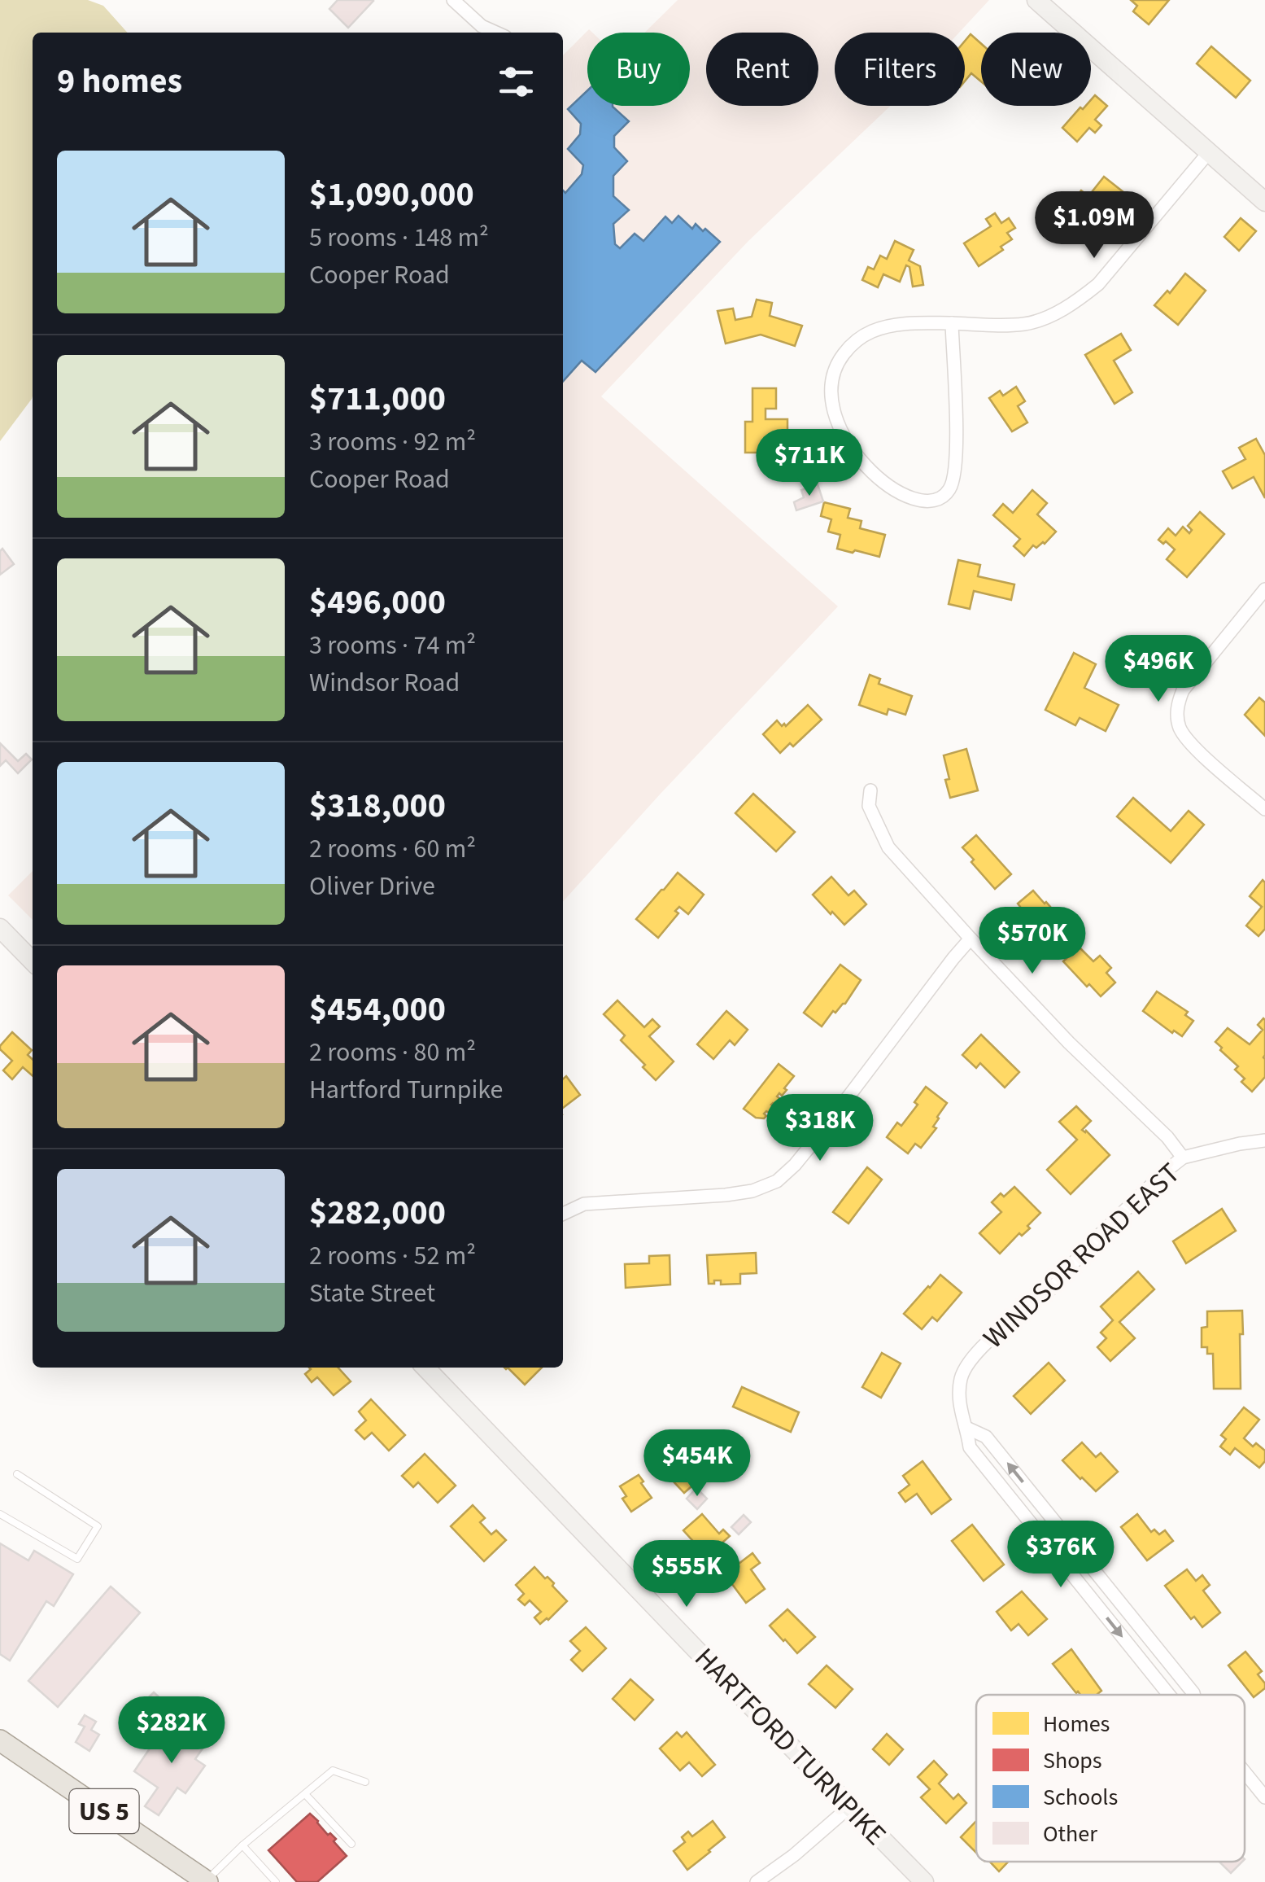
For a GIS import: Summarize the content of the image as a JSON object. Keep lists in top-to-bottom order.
{
  "streets": {
    "main road": ["HARTFORD TURNPIKE", "US 5"],
    "street": ["WINDSOR ROAD EAST"]
  },
  "legend": [
    "Homes",
    "Shops",
    "Schools",
    "Other"
  ],
  "page": {
    "chip": [
      "Buy",
      "Rent",
      "Filters",
      "New"
    ],
    "heading": "9 homes",
    "list": [
      {
        "name": "$1,090,000",
        "note": "5 rooms · 148 m² · Cooper Road"
      },
      {
        "name": "$711,000",
        "note": "3 rooms · 92 m² · Cooper Road"
      },
      {
        "name": "$496,000",
        "note": "3 rooms · 74 m² · Windsor Road"
      },
      {
        "name": "$318,000",
        "note": "2 rooms · 60 m² · Oliver Drive"
      },
      {
        "name": "$454,000",
        "note": "2 rooms · 80 m² · Hartford Turnpike"
      },
      {
        "name": "$282,000",
        "note": "2 rooms · 52 m² · State Street"
      }
    ],
    "price": [
      "$1.09M",
      "$711K",
      "$496K",
      "$570K",
      "$318K",
      "$454K",
      "$376K",
      "$555K",
      "$282K"
    ]
  }
}
